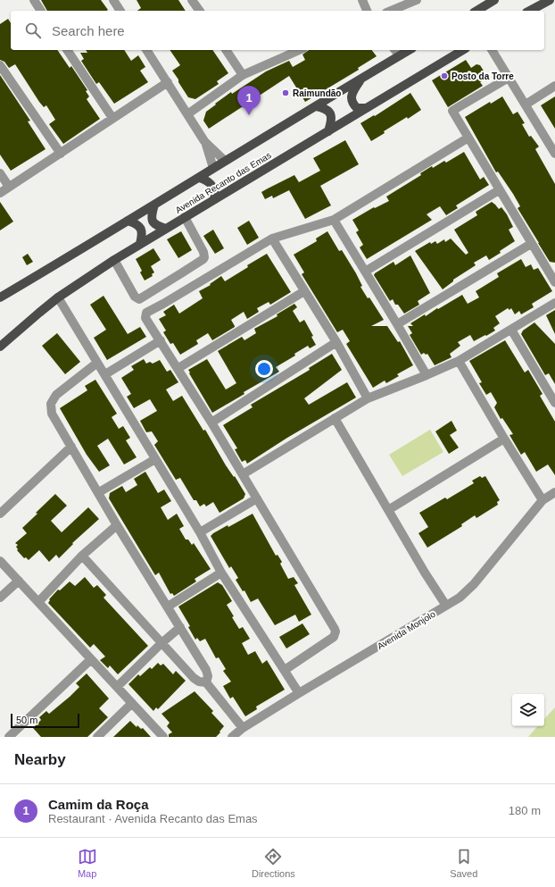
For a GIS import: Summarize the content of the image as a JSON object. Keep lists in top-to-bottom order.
{
  "streets": {
    "main road": ["Avenida Recanto das Emas"],
    "street": ["Avenida Monjolo"]
  },
  "places": ["Posto da Torre", "Raimundão"],
  "scale_bar": "50 m",
  "page": {
    "search": "Search here",
    "pins": "1",
    "scale": "50 m",
    "heading": "Nearby",
    "list": [
      {
        "mark": "1",
        "name": "Camim da Roça",
        "note": "Restaurant · Avenida Recanto das Emas",
        "value": "180 m"
      }
    ],
    "nav": ["Map", "Directions", "Saved"]
  }
}
